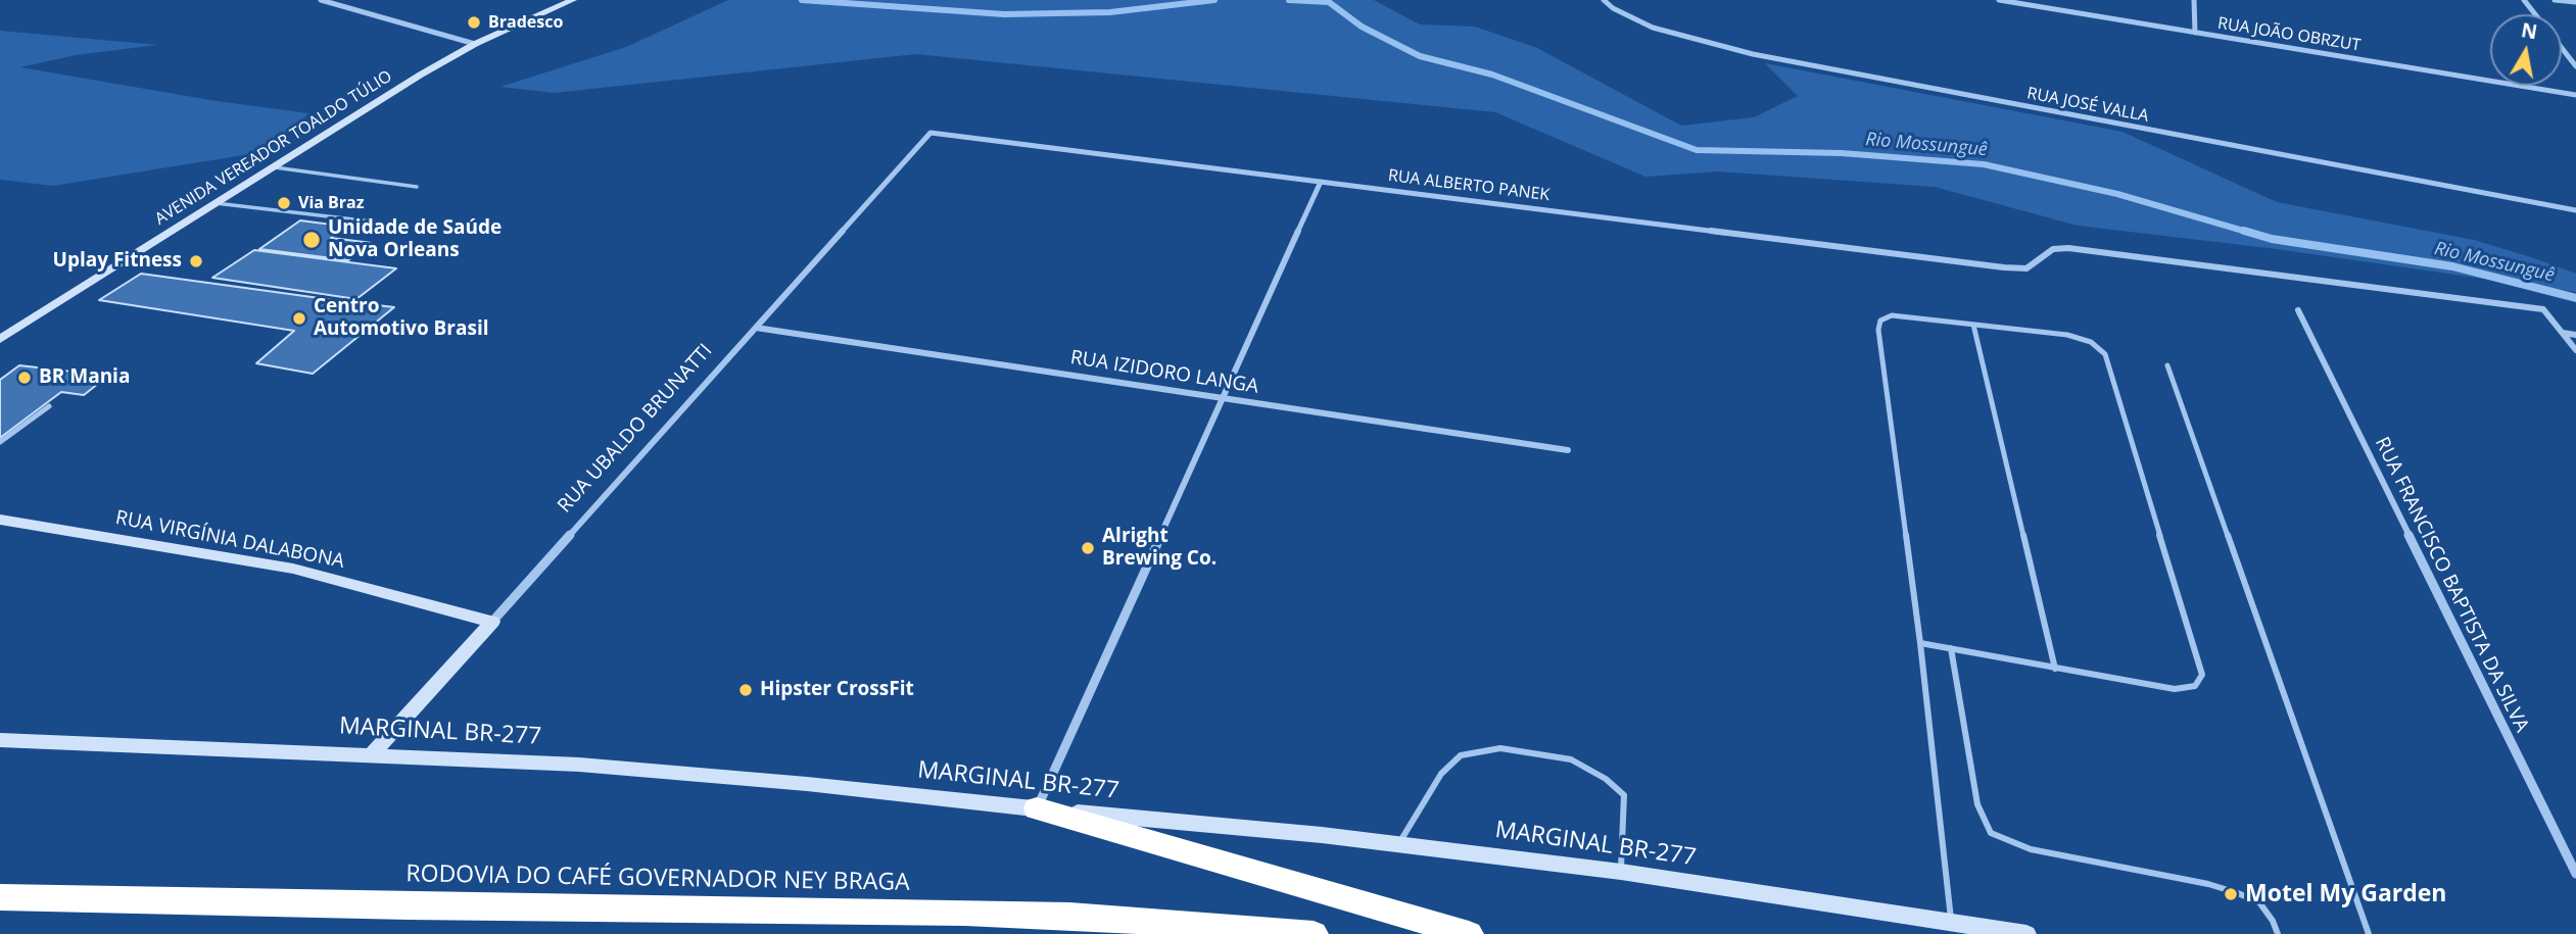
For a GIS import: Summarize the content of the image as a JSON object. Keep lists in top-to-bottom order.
{
  "streets": {
    "highway": ["RODOVIA DO CAFÉ GOVERNADOR NEY BRAGA"],
    "main road": [
      "AVENIDA VEREADOR TOALDO TÚLIO",
      "RUA UBALDO BRUNATTI",
      "RUA VIRGÍNIA DALABONA",
      "MARGINAL BR-277"
    ],
    "street": [
      "RUA JOÃO OBRZUT",
      "RUA JOSÉ VALLA",
      "RUA ALBERTO PANEK",
      "RUA IZIDORO LANGA",
      "RUA FRANCISCO BAPTISTA DA SILVA"
    ]
  },
  "crossings": [
    ["RUA ALBERTO PANEK", "RUA UBALDO BRUNATTI"],
    ["RUA IZIDORO LANGA", "RUA UBALDO BRUNATTI"],
    ["RUA UBALDO BRUNATTI", "RUA VIRGÍNIA DALABONA"],
    ["RUA UBALDO BRUNATTI", "MARGINAL BR-277"]
  ],
  "water": ["Rio Mossunguê"],
  "places": [
    "Bradesco",
    "Via Braz",
    "Unidade de Saúde Nova Orleans",
    "Uplay Fitness",
    "Centro Automotivo Brasil",
    "BR Mania",
    "Alright Brewing Co.",
    "Hipster CrossFit",
    "Motel My Garden"
  ],
  "north": "top"
}
